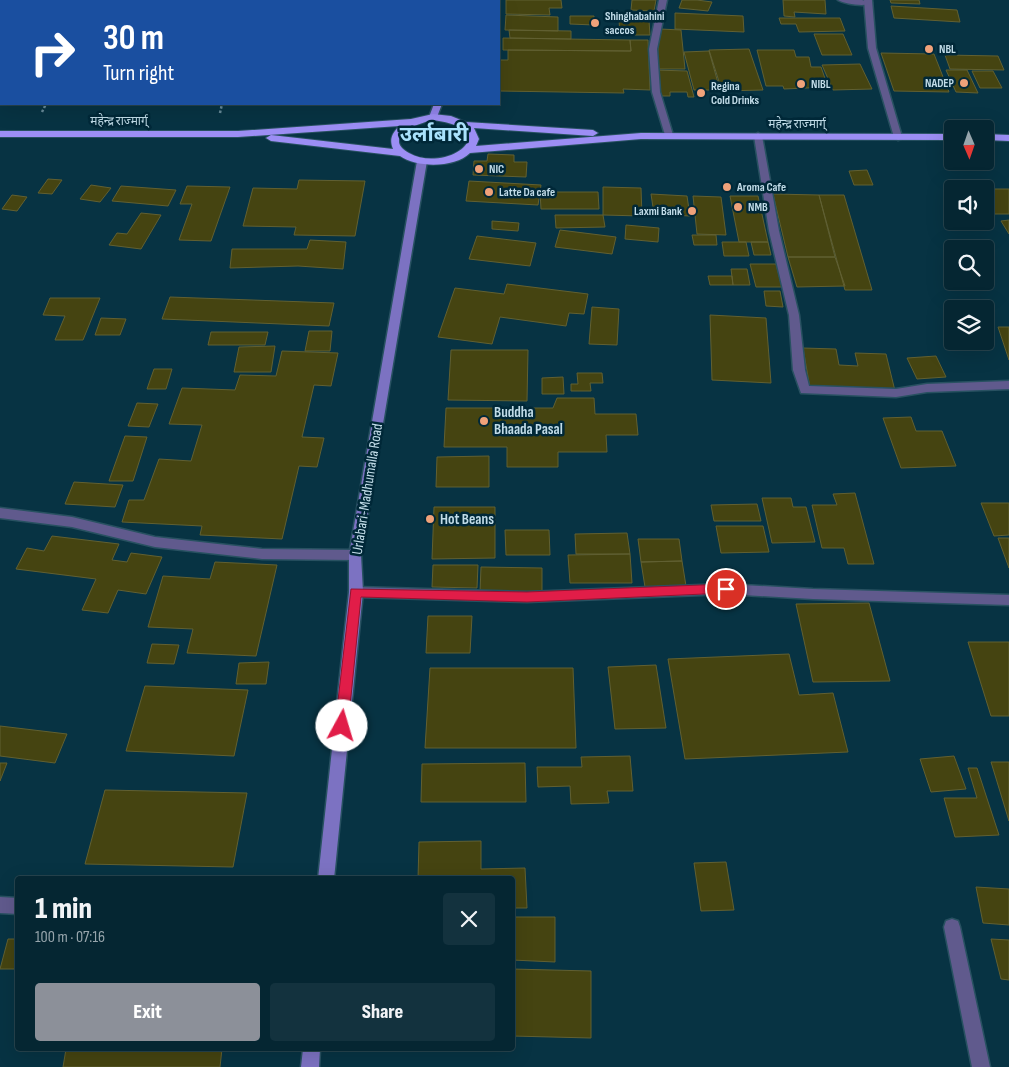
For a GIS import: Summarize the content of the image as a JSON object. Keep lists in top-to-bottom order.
{
  "streets": {
    "highway": ["महेन्द्र राज्मार्ग्"],
    "main road": ["Urlabari-Madhumalla Road"]
  },
  "crossings": [
    ["महेन्द्र राज्मार्ग्", "Urlabari-Madhumalla Road"]
  ],
  "districts": ["उर्लाबारी"],
  "places": [
    "Shinghabahini saccos",
    "NBL",
    "NADEP",
    "NIBL",
    "Regina Cold Drinks",
    "NIC",
    "Aroma Cafe",
    "Latte Da cafe",
    "NMB",
    "Laxmi Bank",
    "Buddha Bhaada Pasal",
    "Hot Beans"
  ],
  "north": "bottom",
  "page": {
    "turn": ["30 m", "Turn right"],
    "heading": ["1 min", "100 m · 07:16"],
    "buttons": ["Exit", "Share"]
  }
}
